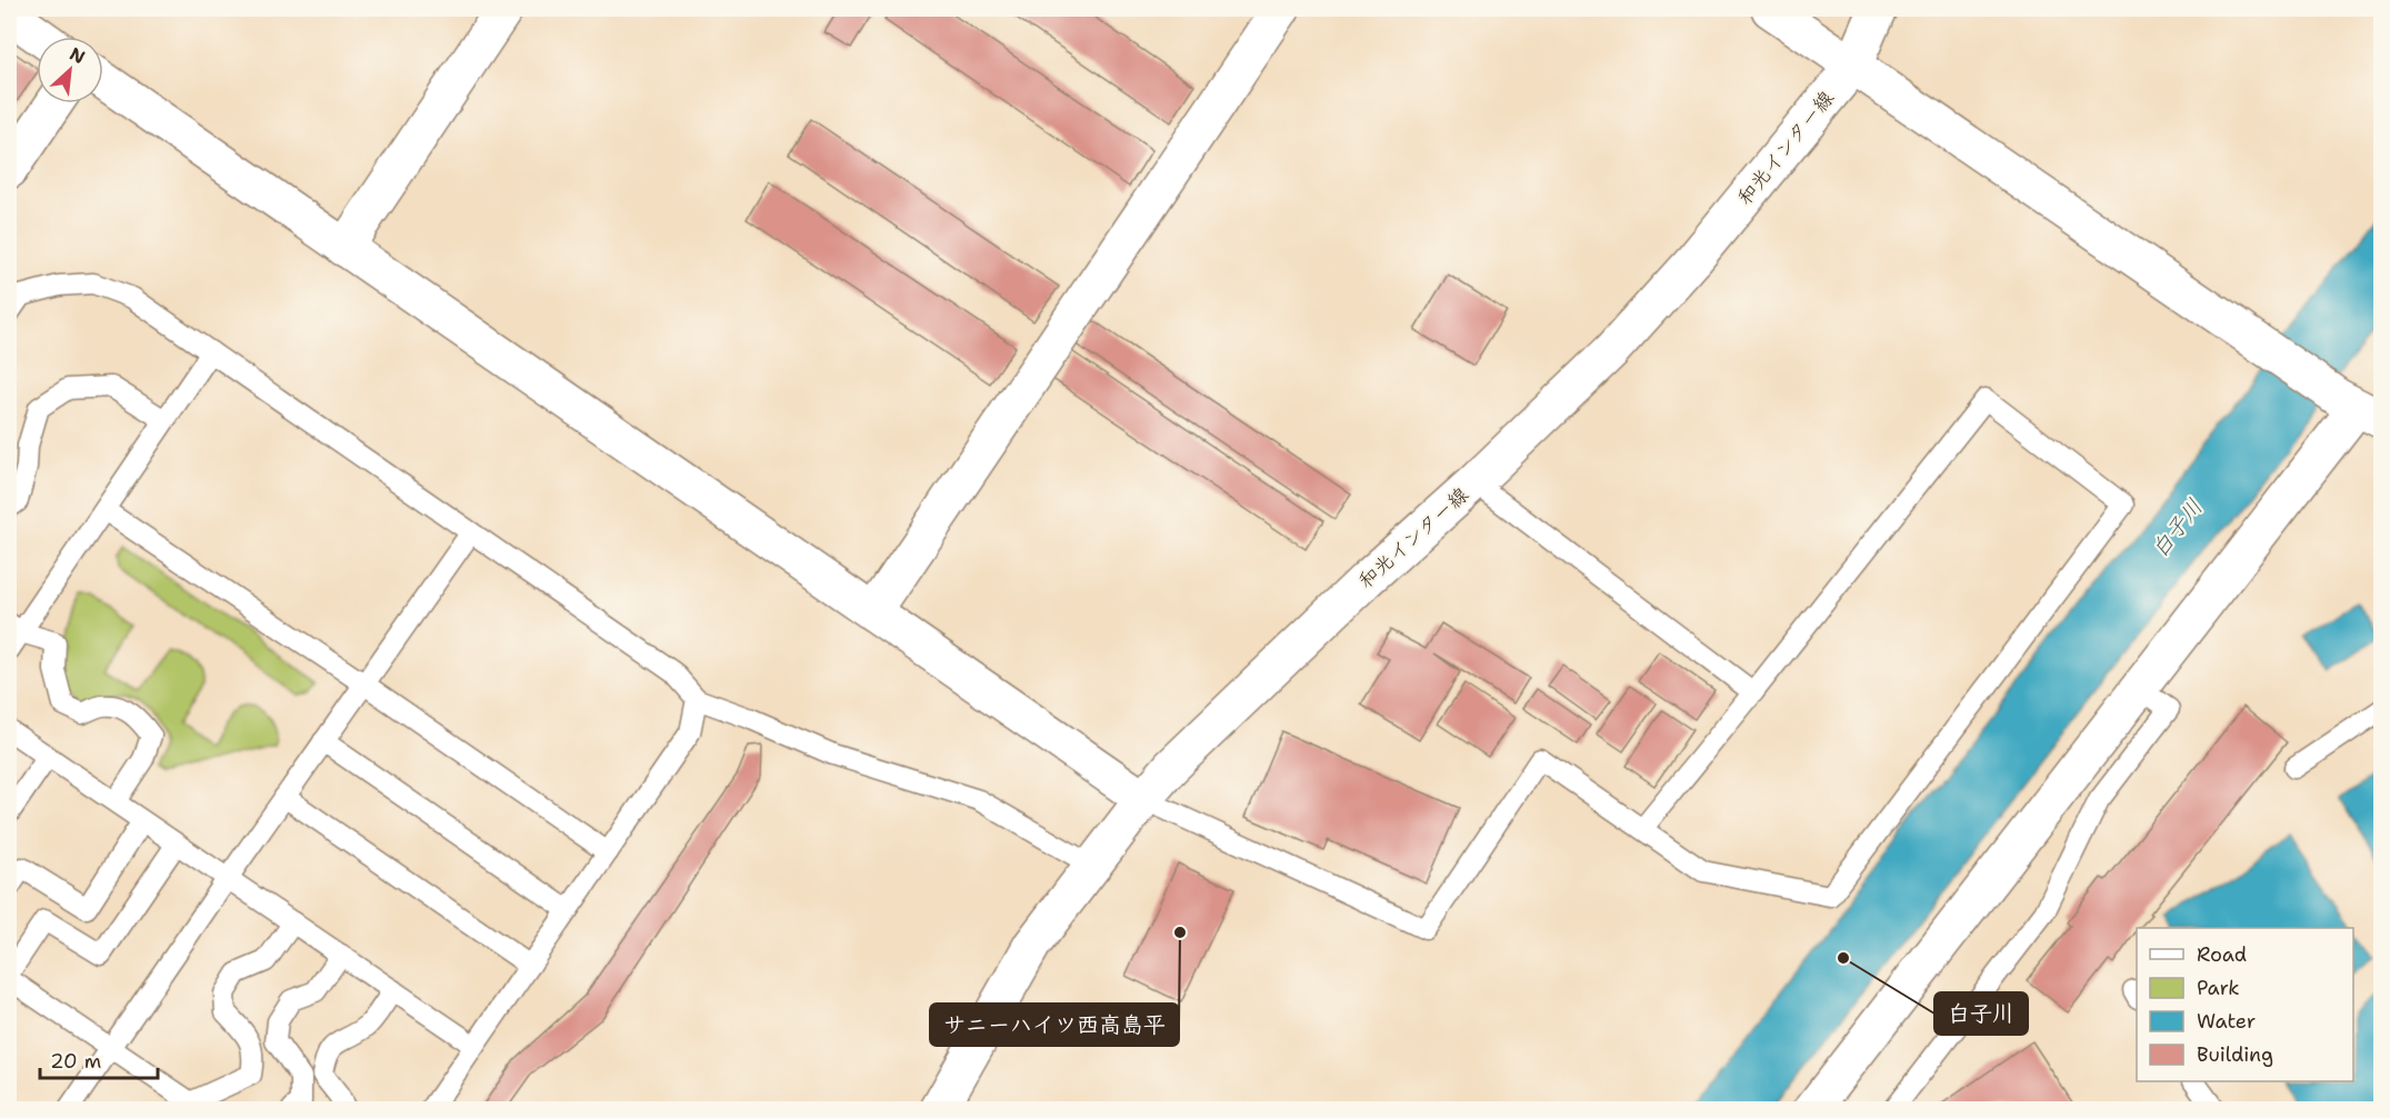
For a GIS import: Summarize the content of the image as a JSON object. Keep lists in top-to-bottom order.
{
  "streets": {
    "street": ["和光インター線"]
  },
  "water": ["白子川"],
  "places": ["サニーハイツ西高島平", "白子川"],
  "legend": [
    "Road",
    "Park",
    "Water",
    "Building"
  ],
  "scale_bar": "20 m",
  "north": "top right"
}
